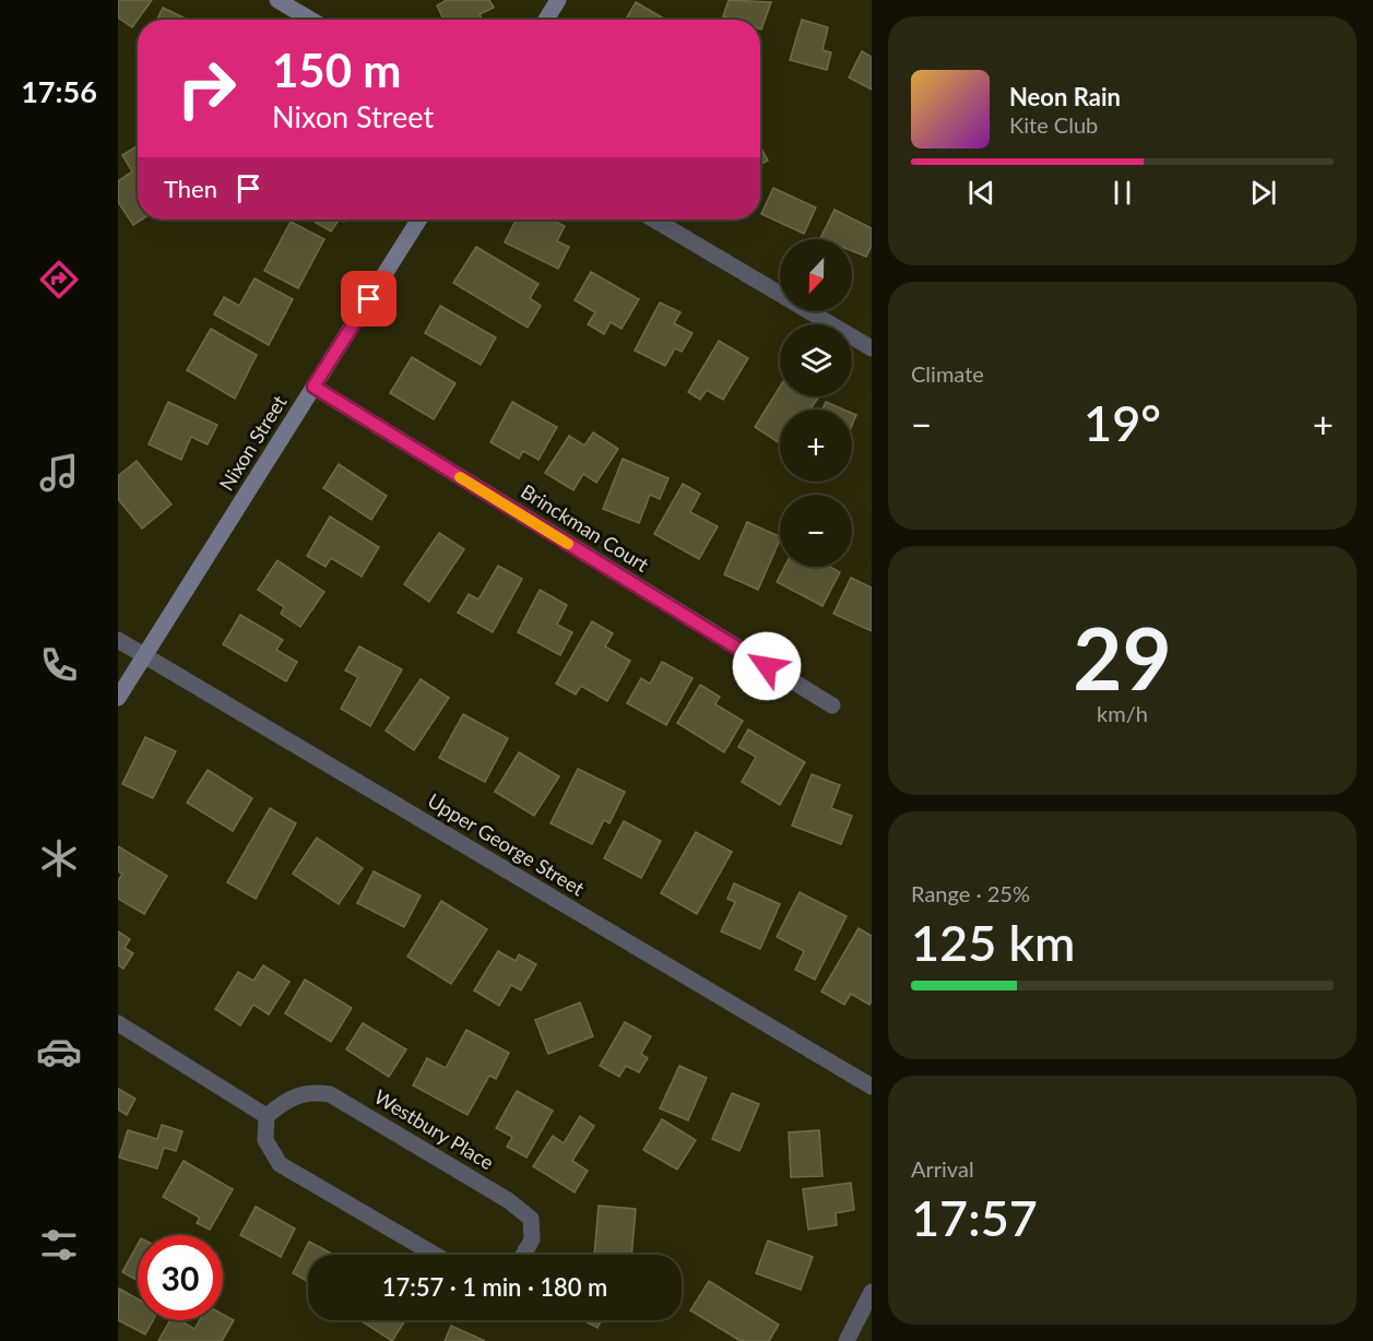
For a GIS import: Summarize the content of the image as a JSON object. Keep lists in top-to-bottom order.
{
  "streets": {
    "street": [
      "Nixon Street",
      "Brinckman Court",
      "Upper George Street",
      "Westbury Place"
    ]
  },
  "crossings": [
    ["Nixon Street", "Brinckman Court"],
    ["Nixon Street", "Upper George Street"]
  ],
  "north": "bottom",
  "page": {
    "tabs": "17:56",
    "turn": ["150 m", "Nixon Street"],
    "song": ["Neon Rain", "Kite Club"],
    "then": "Then",
    "map_buttons": ["+", "−"],
    "tile": [
      "Climate",
      ["29", "km/h"],
      ["Range · 25%", "125 km"],
      ["Arrival", "17:57"]
    ],
    "heat": ["−", "19°", "+"],
    "limit": "30",
    "trip": "17:57 · 1 min · 180 m"
  }
}
